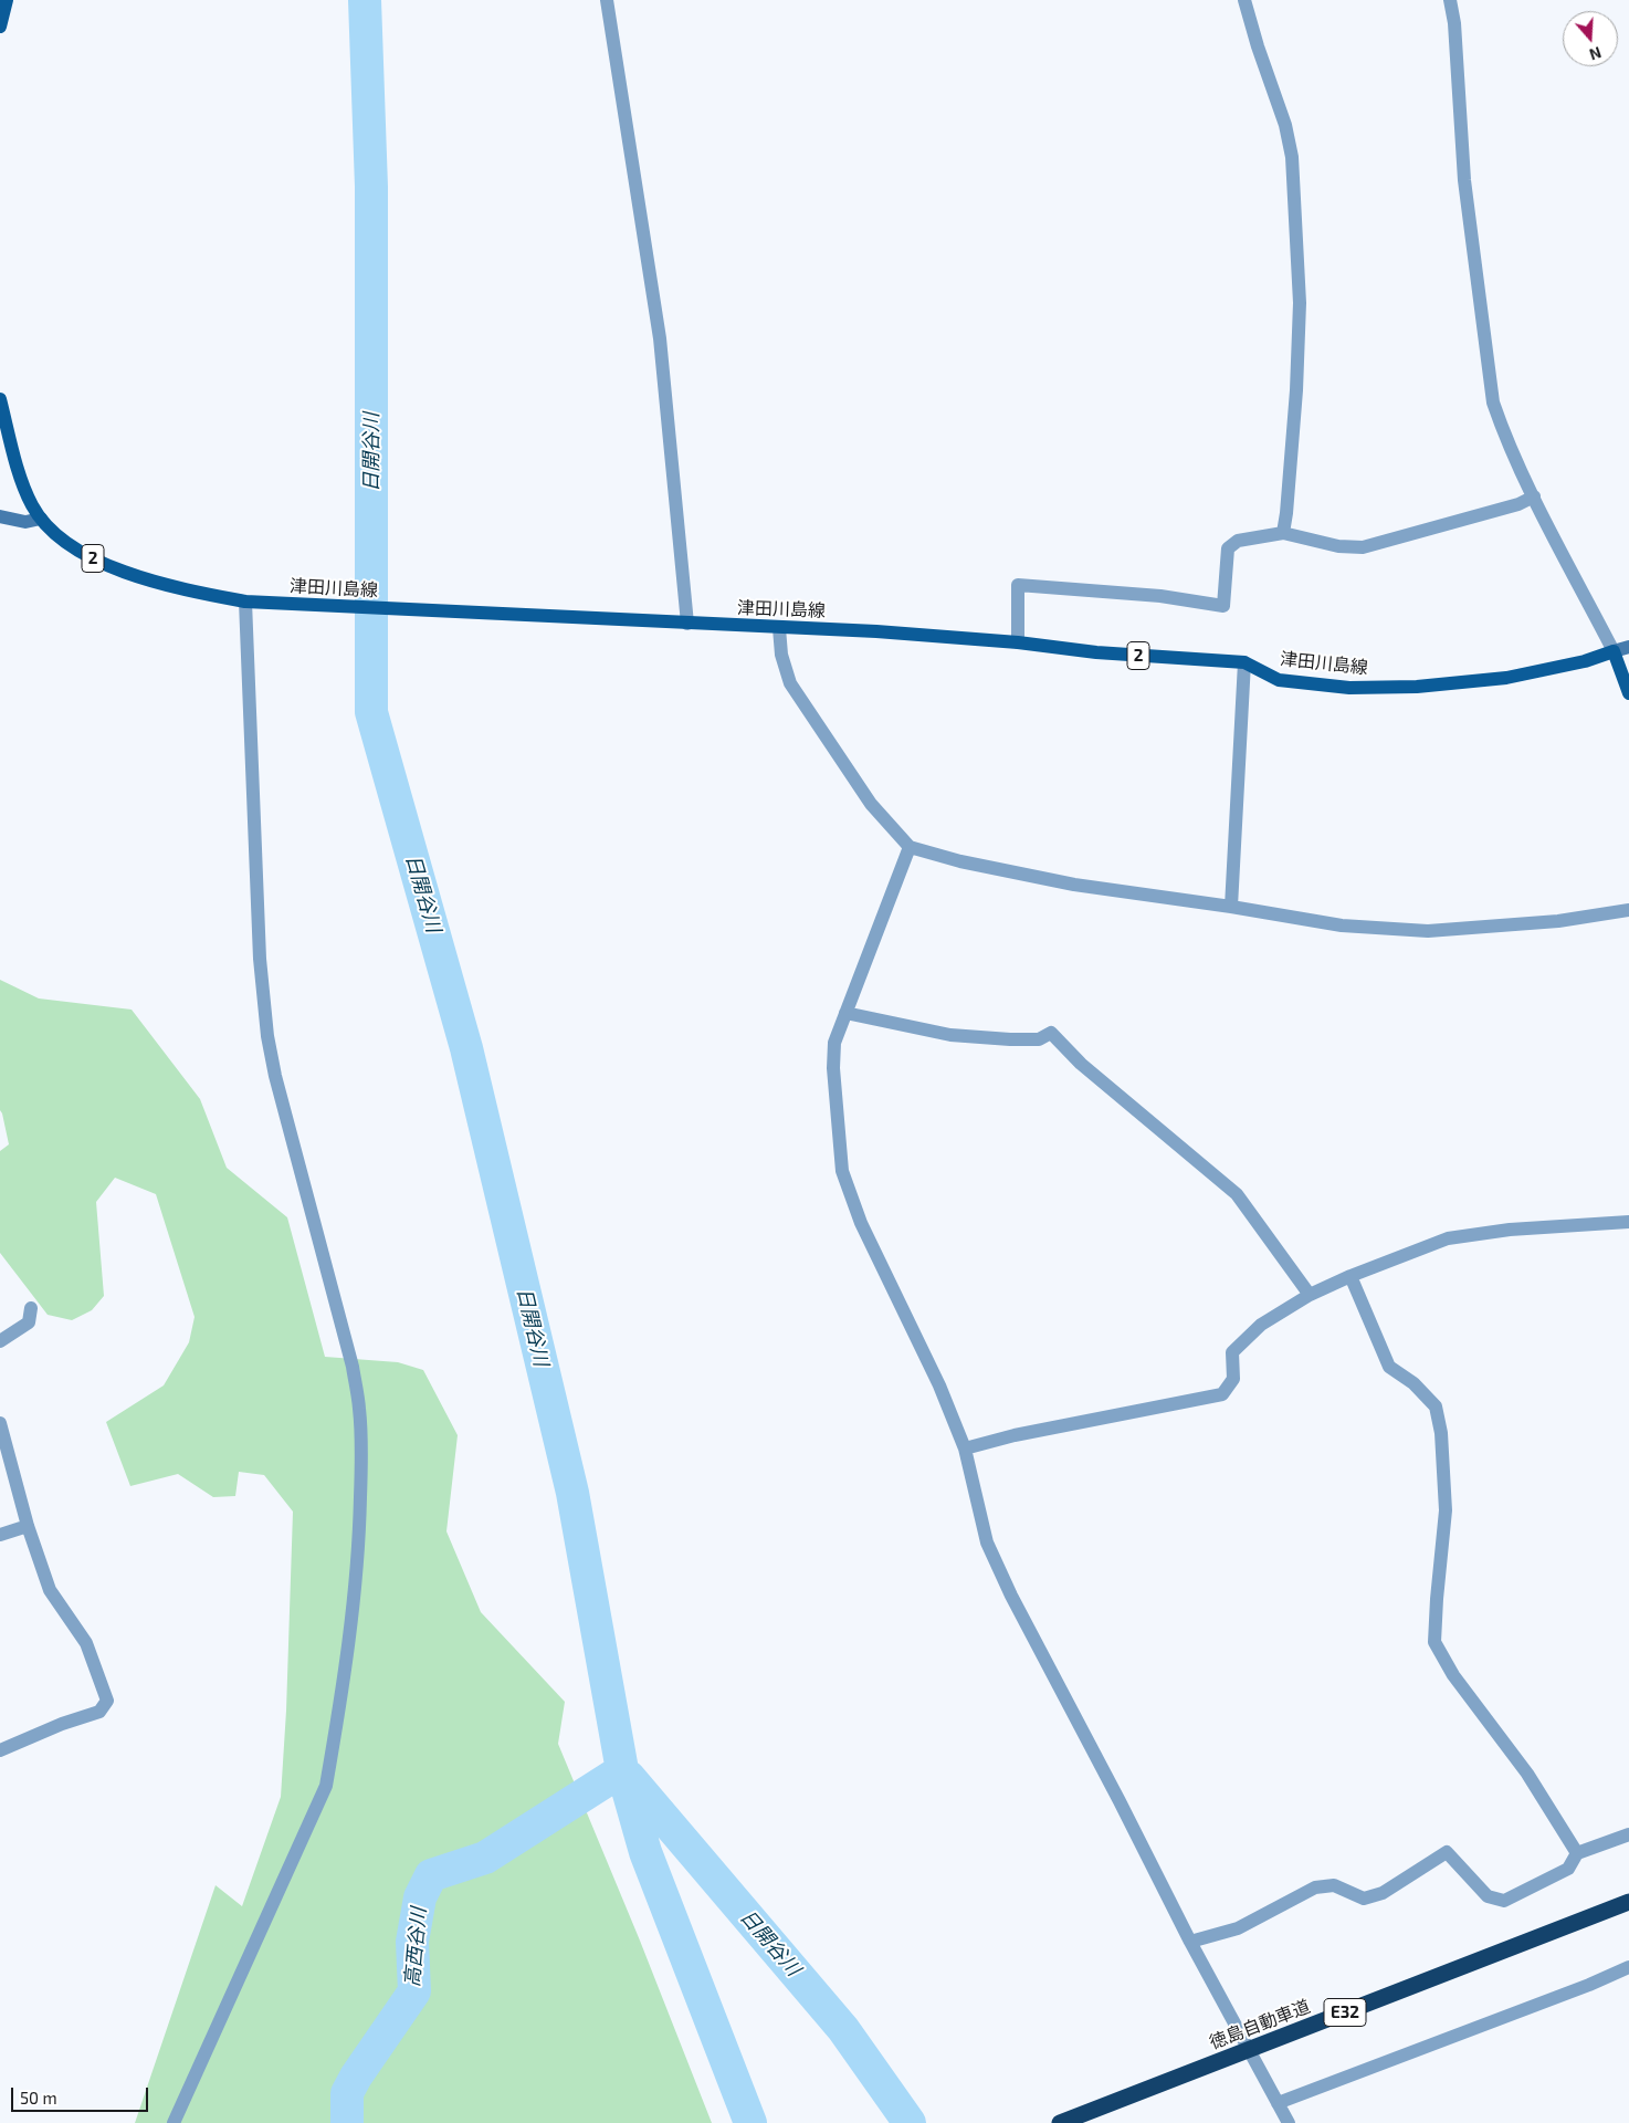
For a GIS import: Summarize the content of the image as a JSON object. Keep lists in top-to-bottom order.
{
  "streets": {
    "highway": ["E32", "徳島自動車道"],
    "main road": ["2", "津田川島線"]
  },
  "water": ["日開谷川", "高西谷川"],
  "scale_bar": "50 m",
  "north": "bottom"
}
